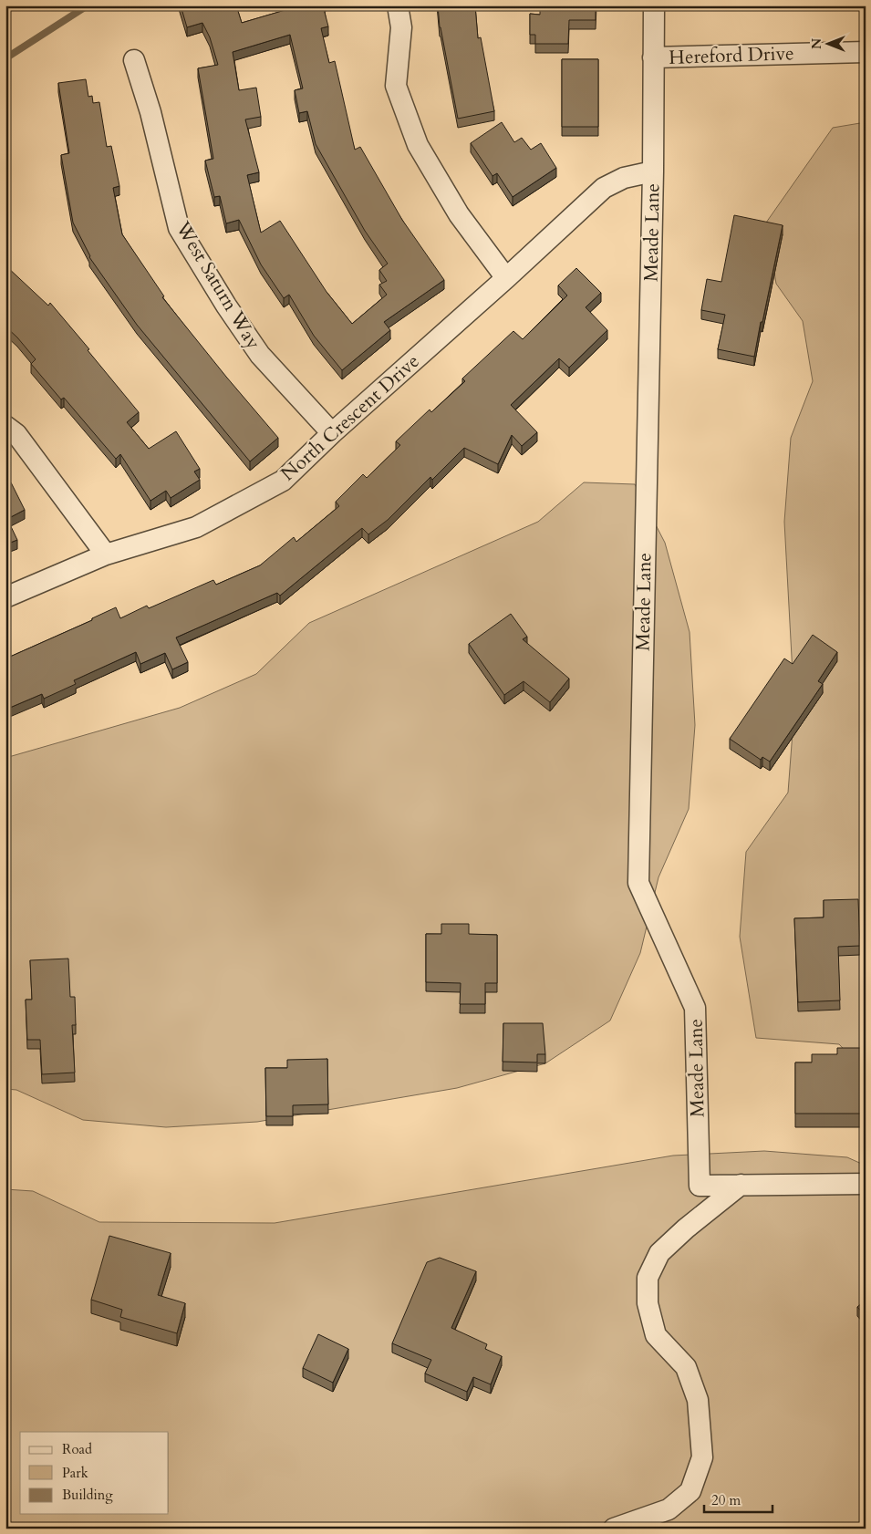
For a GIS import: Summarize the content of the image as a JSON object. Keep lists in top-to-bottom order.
{
  "streets": {
    "street": [
      "Hereford Drive",
      "Meade Lane",
      "West Saturn Way",
      "North Crescent Drive"
    ]
  },
  "crossings": [
    ["Hereford Drive", "Meade Lane"],
    ["Meade Lane", "North Crescent Drive"],
    ["West Saturn Way", "North Crescent Drive"]
  ],
  "legend": ["Road", "Park", "Building"],
  "scale_bar": "20 m",
  "north": "left"
}
